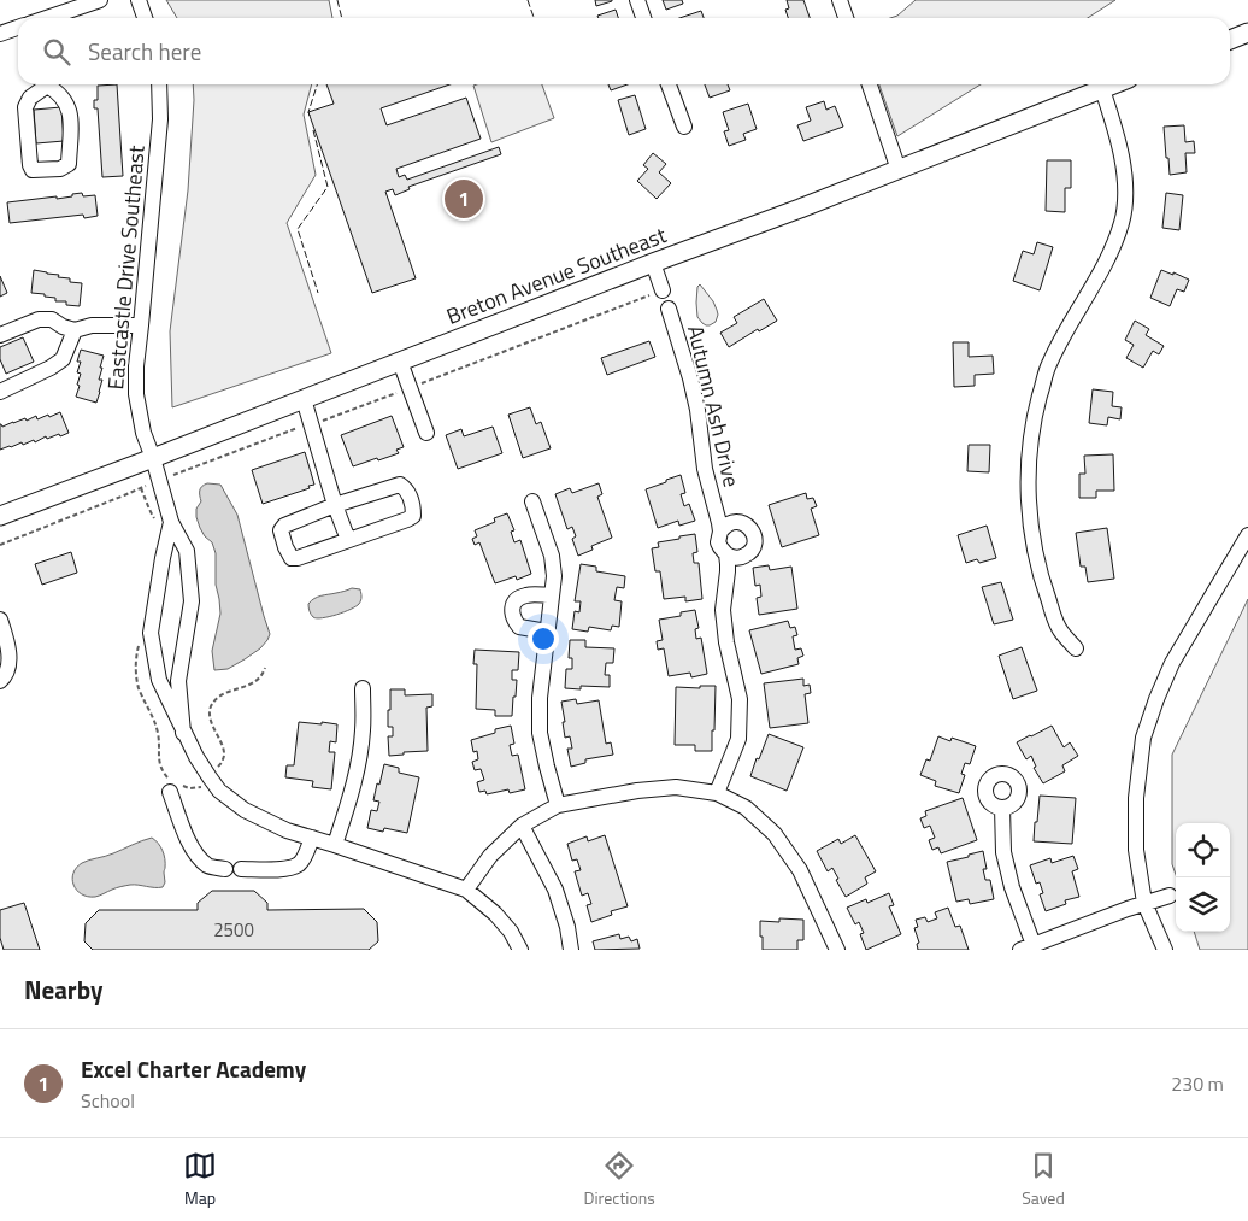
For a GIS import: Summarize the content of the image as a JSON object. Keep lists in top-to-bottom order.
{
  "streets": {
    "main road": ["Breton Avenue Southeast"],
    "street": ["Eastcastle Drive Southeast", "Autumn Ash Drive"]
  },
  "crossings": [
    ["Eastcastle Drive Southeast", "Breton Avenue Southeast"]
  ],
  "house_numbers": ["2500"],
  "page": {
    "search": "Search here",
    "pins": "1",
    "heading": "Nearby",
    "list": [
      {
        "mark": "1",
        "name": "Excel Charter Academy",
        "note": "School",
        "value": "230 m"
      }
    ],
    "nav": ["Map", "Directions", "Saved"]
  }
}
